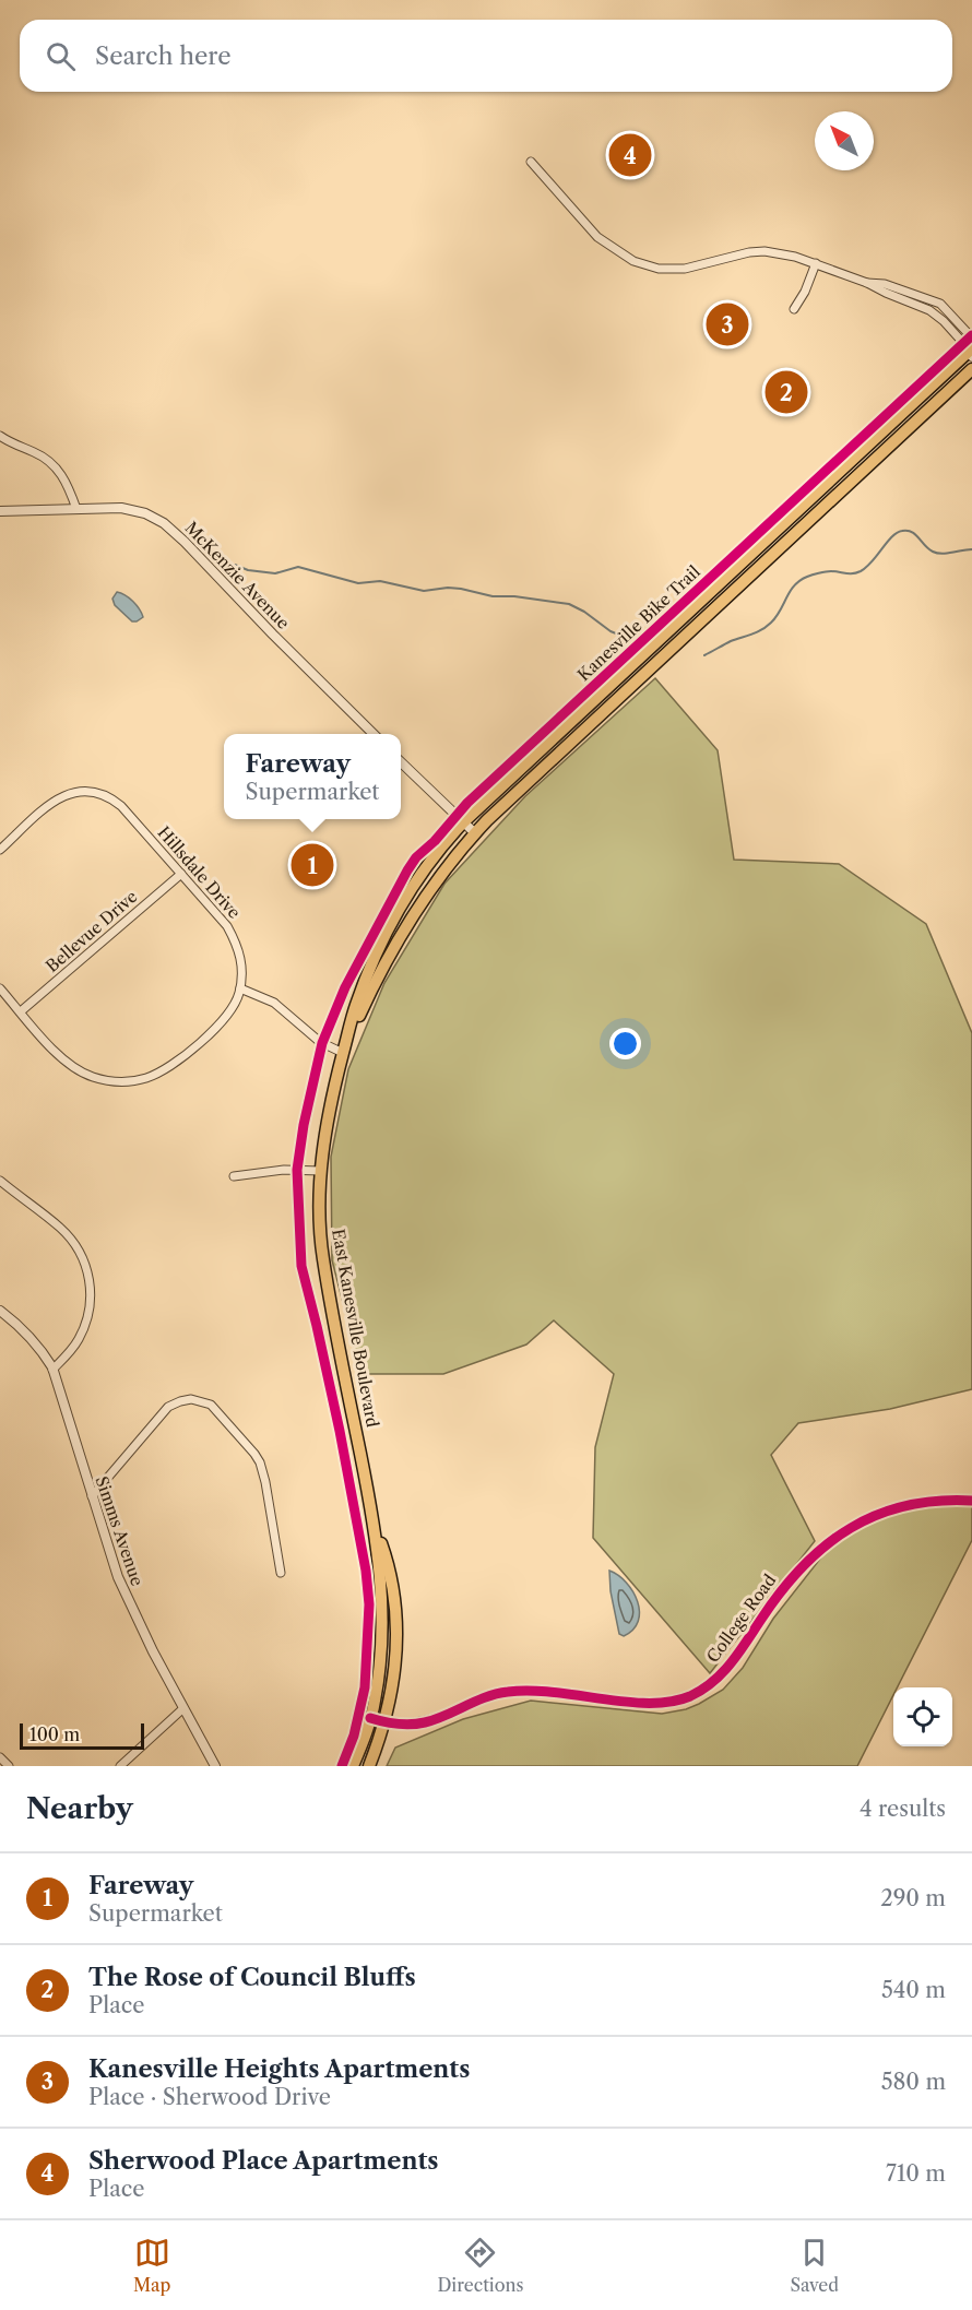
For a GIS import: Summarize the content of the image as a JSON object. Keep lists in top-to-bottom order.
{
  "streets": {
    "main road": ["East Kanesville Boulevard"],
    "street": [
      "McKenzie Avenue",
      "Hillsdale Drive",
      "Bellevue Drive",
      "Simms Avenue",
      "College Road"
    ],
    "cycle path": ["Kanesville Bike Trail"]
  },
  "crossings": [
    ["Hillsdale Drive", "Bellevue Drive"],
    ["East Kanesville Boulevard", "College Road"]
  ],
  "scale_bar": "100 m",
  "north": "top left",
  "page": {
    "search": "Search here",
    "pins": [
      "4",
      "3",
      "2",
      "1"
    ],
    "popup": ["Fareway", "Supermarket"],
    "scale": "100 m",
    "heading": ["Nearby", "4 results"],
    "list": [
      {
        "mark": "1",
        "name": "Fareway",
        "note": "Supermarket",
        "value": "290 m"
      },
      {
        "mark": "2",
        "name": "The Rose of Council Bluffs",
        "note": "Place",
        "value": "540 m"
      },
      {
        "mark": "3",
        "name": "Kanesville Heights Apartments",
        "note": "Place · Sherwood Drive",
        "value": "580 m"
      },
      {
        "mark": "4",
        "name": "Sherwood Place Apartments",
        "note": "Place",
        "value": "710 m"
      }
    ],
    "nav": ["Map", "Directions", "Saved"]
  }
}
